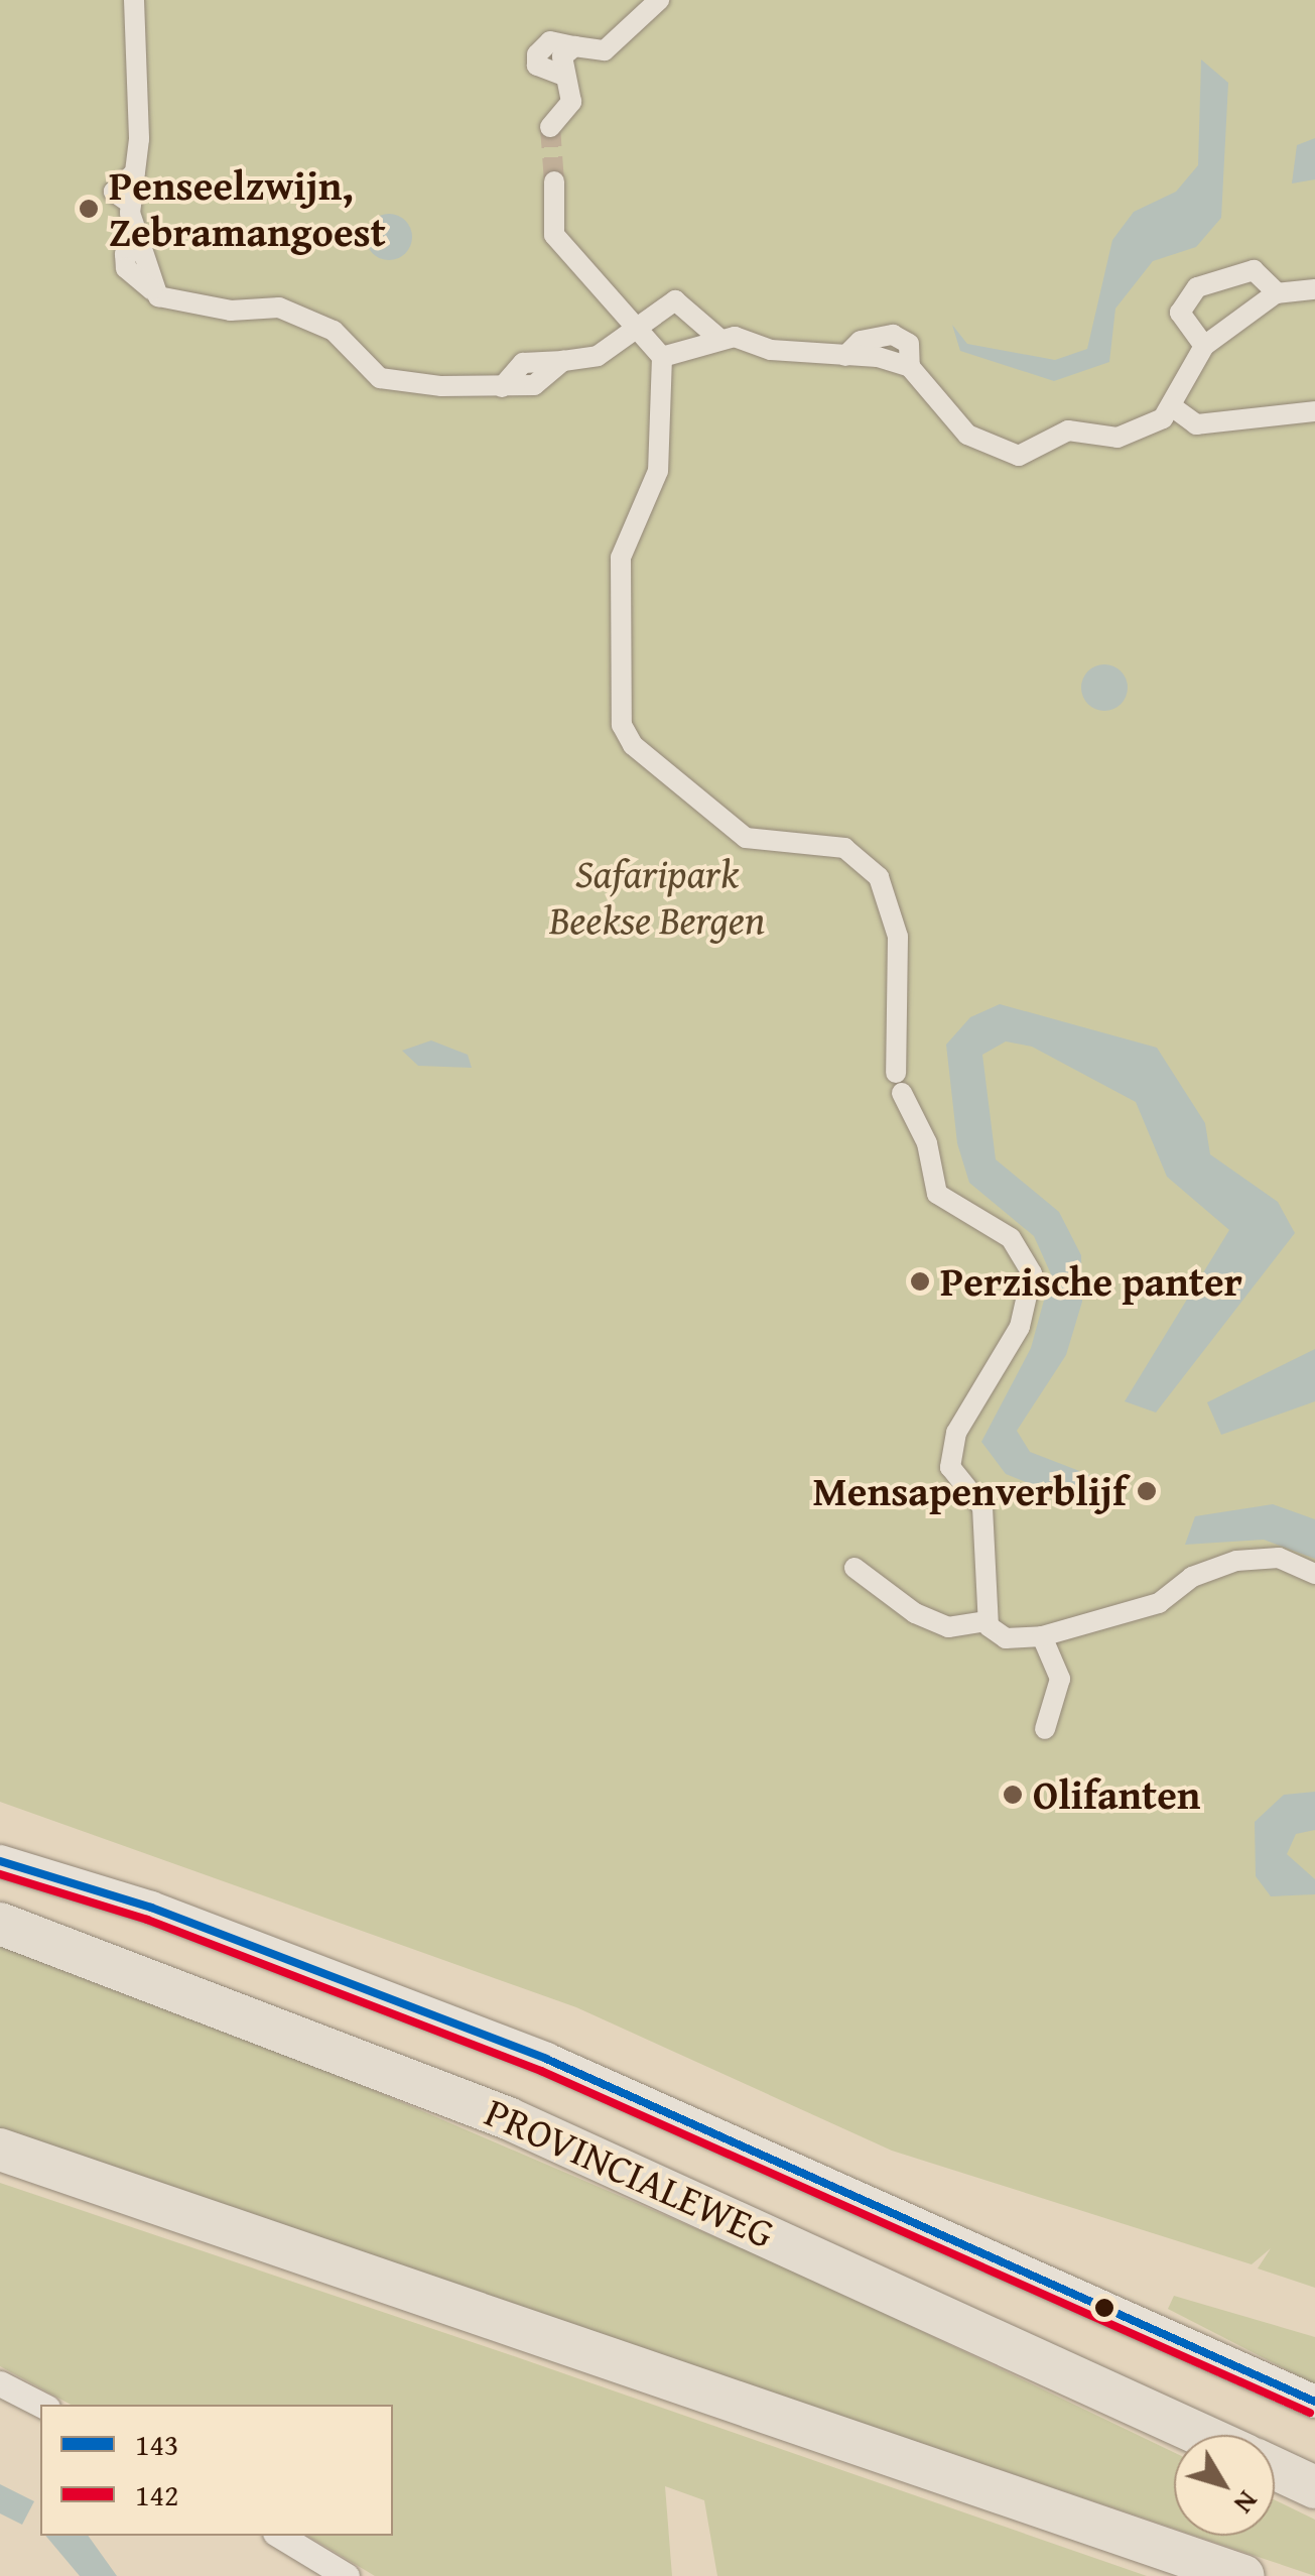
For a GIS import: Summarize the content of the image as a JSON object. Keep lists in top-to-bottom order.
{
  "streets": {
    "highway": ["PROVINCIALEWEG"]
  },
  "parks": ["Safaripark Beekse Bergen"],
  "places": [
    "Penseelzwijn, Zebramangoest",
    "Perzische panter",
    "Mensapenverblijf",
    "Olifanten"
  ],
  "lines": ["transit line 143", "transit line 142"],
  "legend": ["143", "142"],
  "north": "bottom right"
}
